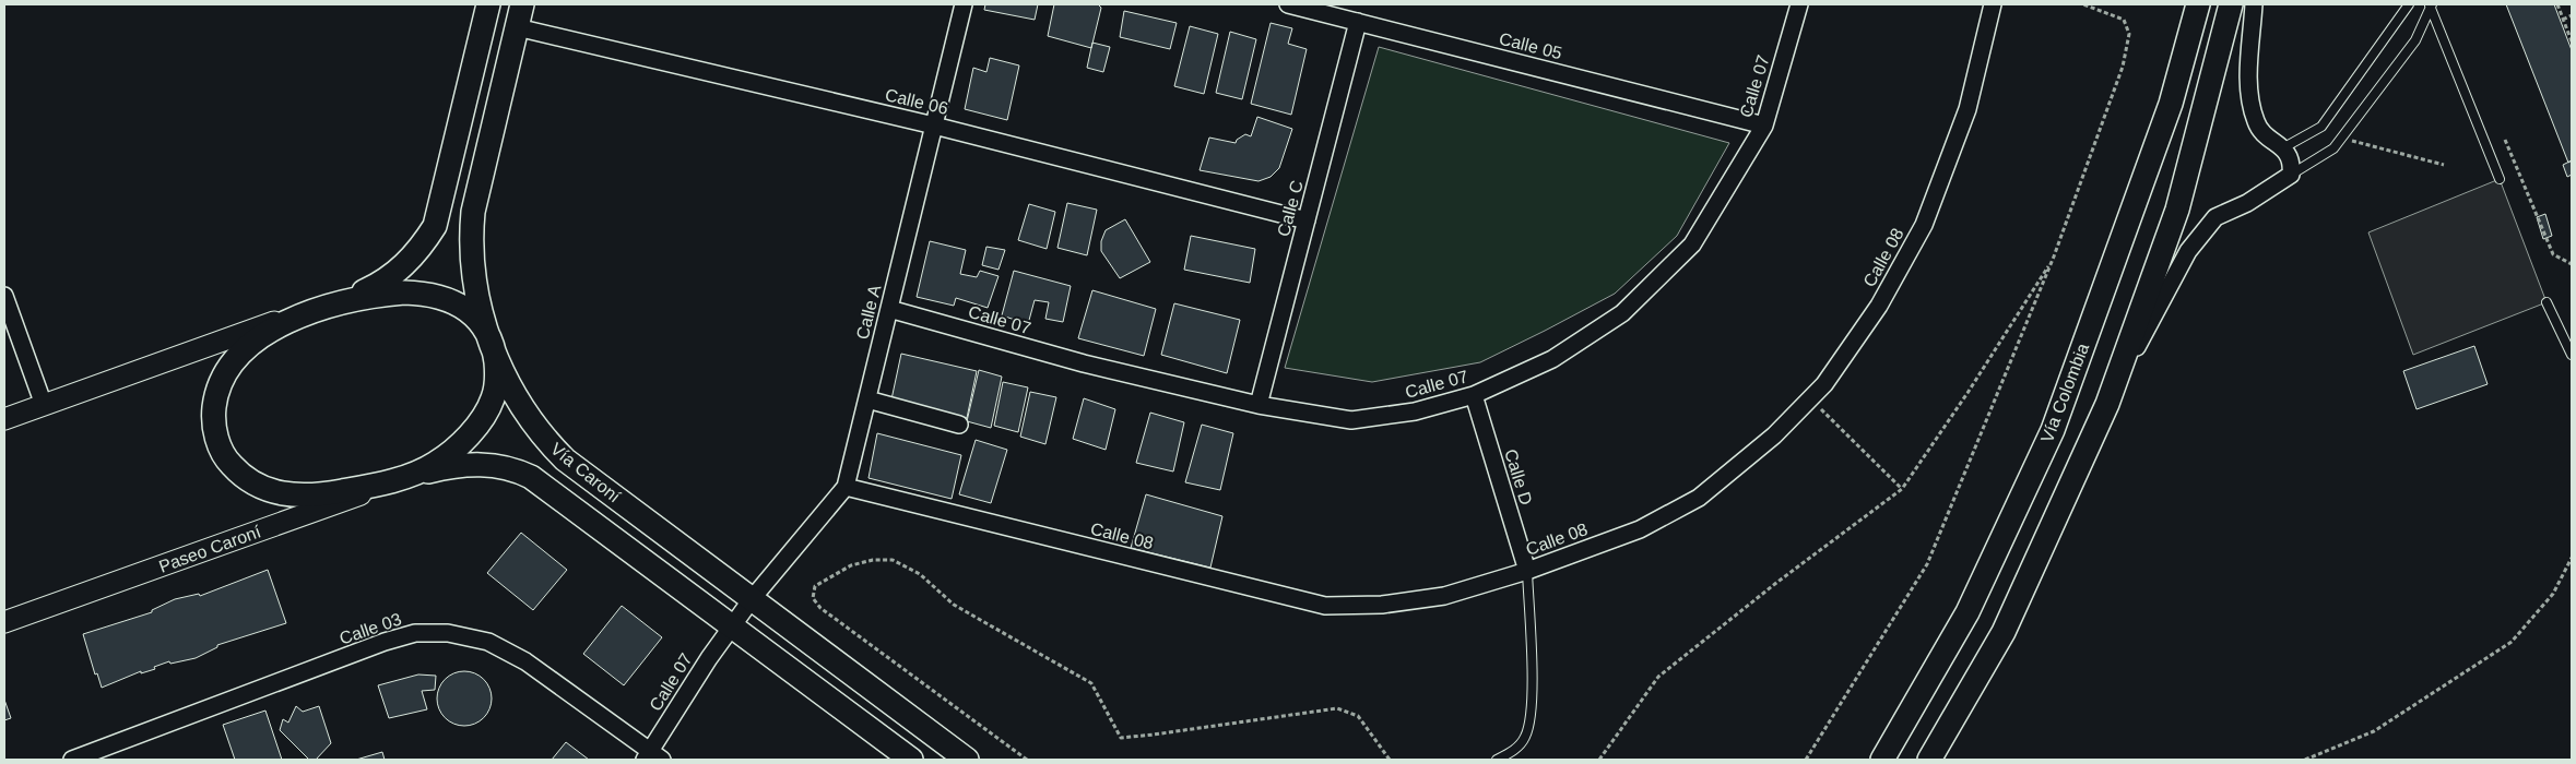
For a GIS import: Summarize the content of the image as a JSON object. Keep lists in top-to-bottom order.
{
  "streets": {
    "main road": ["Vía Colombia", "Vía Caroní", "Paseo Caroní"],
    "street": [
      "Calle 05",
      "Calle 07",
      "Calle 06",
      "Calle C",
      "Calle 08",
      "Calle A",
      "Calle D",
      "Calle 03"
    ]
  },
  "crossings": [
    ["Calle 05", "Calle 07"],
    ["Calle 05", "Calle C"],
    ["Calle 07", "Calle C"],
    ["Calle 07", "Calle A"],
    ["Calle 07", "Vía Caroní"],
    ["Calle 07", "Calle D"],
    ["Calle 07", "Calle 03"],
    ["Calle 06", "Calle C"],
    ["Calle 06", "Calle A"],
    ["Calle 06", "Vía Caroní"],
    ["Calle 08", "Calle A"],
    ["Calle 08", "Calle D"],
    ["Calle A", "Vía Caroní"],
    ["Vía Caroní", "Paseo Caroní"]
  ]
}
